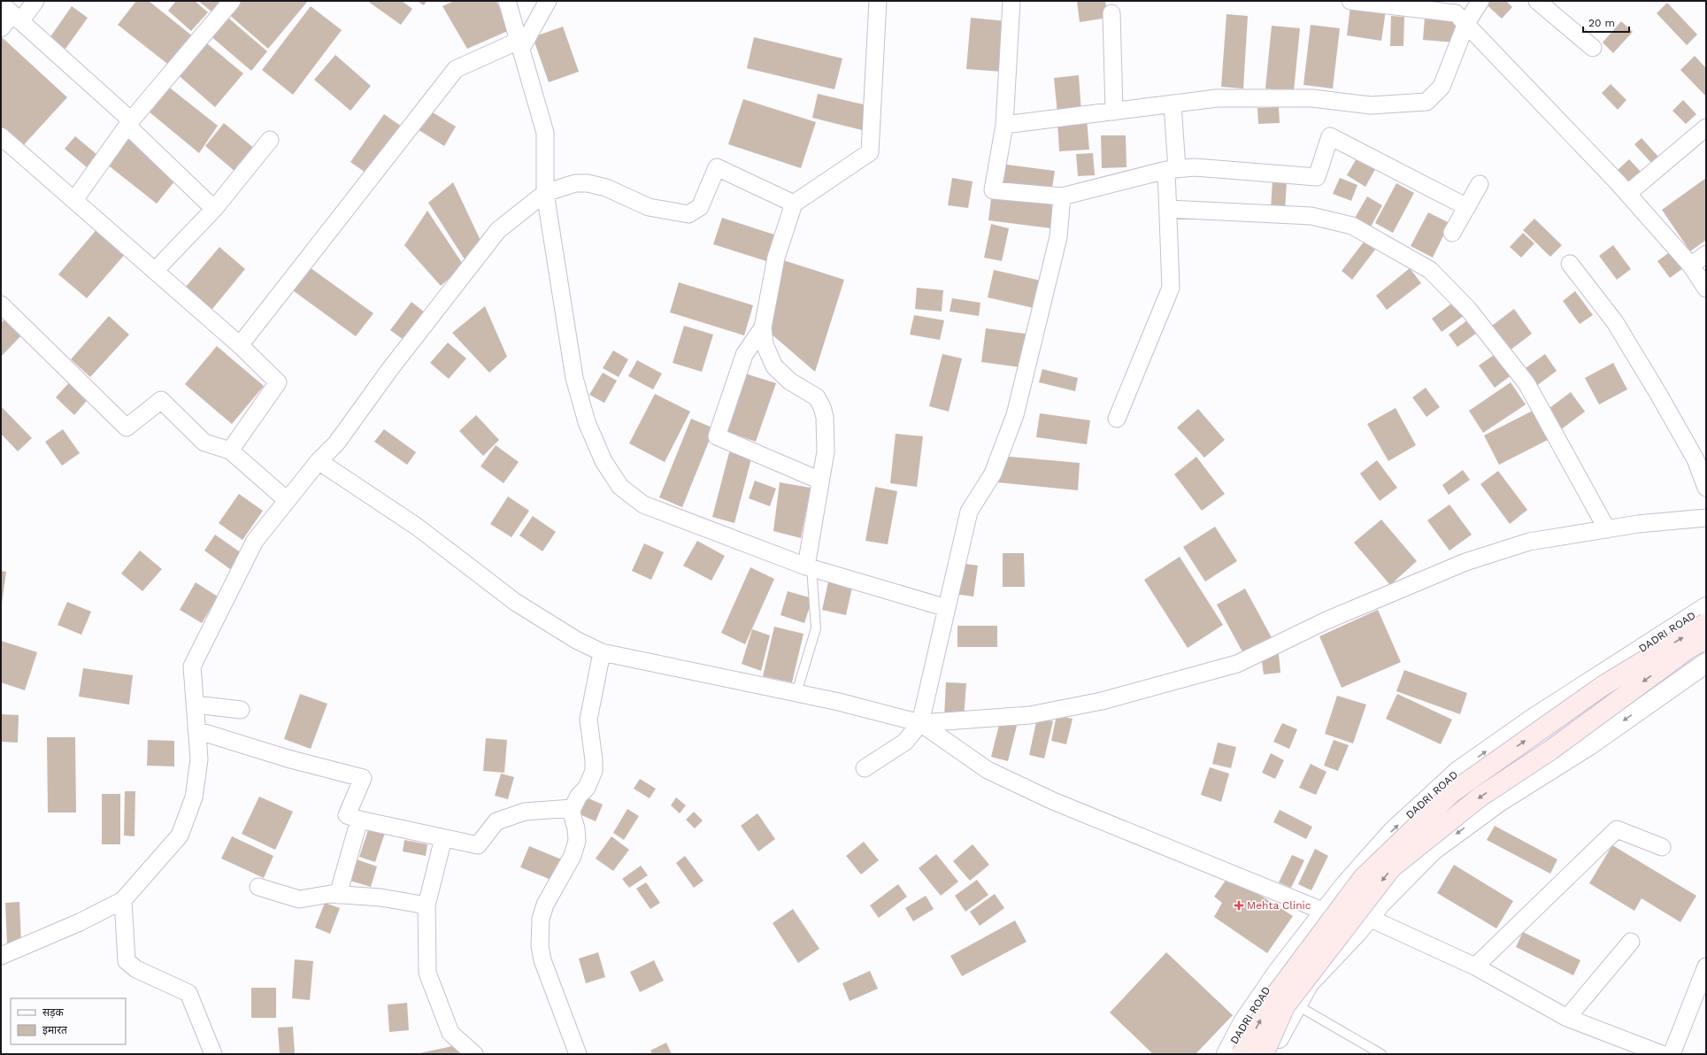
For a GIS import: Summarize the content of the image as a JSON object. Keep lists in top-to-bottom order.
{
  "streets": {
    "street": ["DADRI ROAD"]
  },
  "places": {
    "health": ["Mehta Clinic"]
  },
  "legend": ["सड़क", "इमारत"],
  "scale_bar": "20 m"
}
